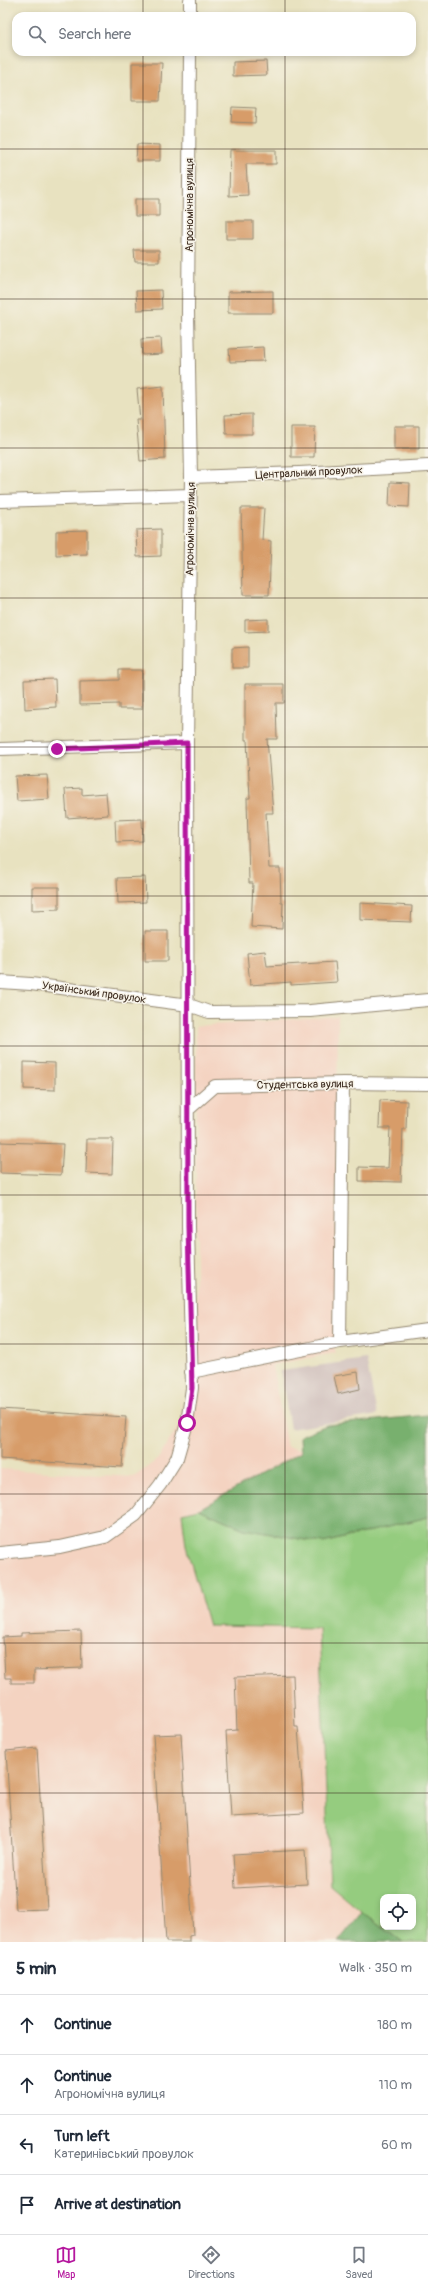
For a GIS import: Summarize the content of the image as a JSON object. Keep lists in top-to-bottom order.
{
  "streets": {
    "street": [
      "Агрономічна вулиця",
      "Центральний провулок",
      "Український провулок",
      "Студентська вулиця"
    ]
  },
  "crossings": [
    ["Агрономічна вулиця", "Центральний провулок"],
    ["Агрономічна вулиця", "Український провулок"],
    ["Агрономічна вулиця", "Студентська вулиця"]
  ],
  "page": {
    "search": "Search here",
    "heading": ["5 min", "Walk · 350 m"],
    "list": [
      ["Continue", "180 m"],
      ["Continue", "Агрономічна вулиця", "110 m"],
      ["Turn left", "Катеринівський провулок", "60 m"],
      "Arrive at destination"
    ],
    "nav": ["Map", "Directions", "Saved"]
  }
}
